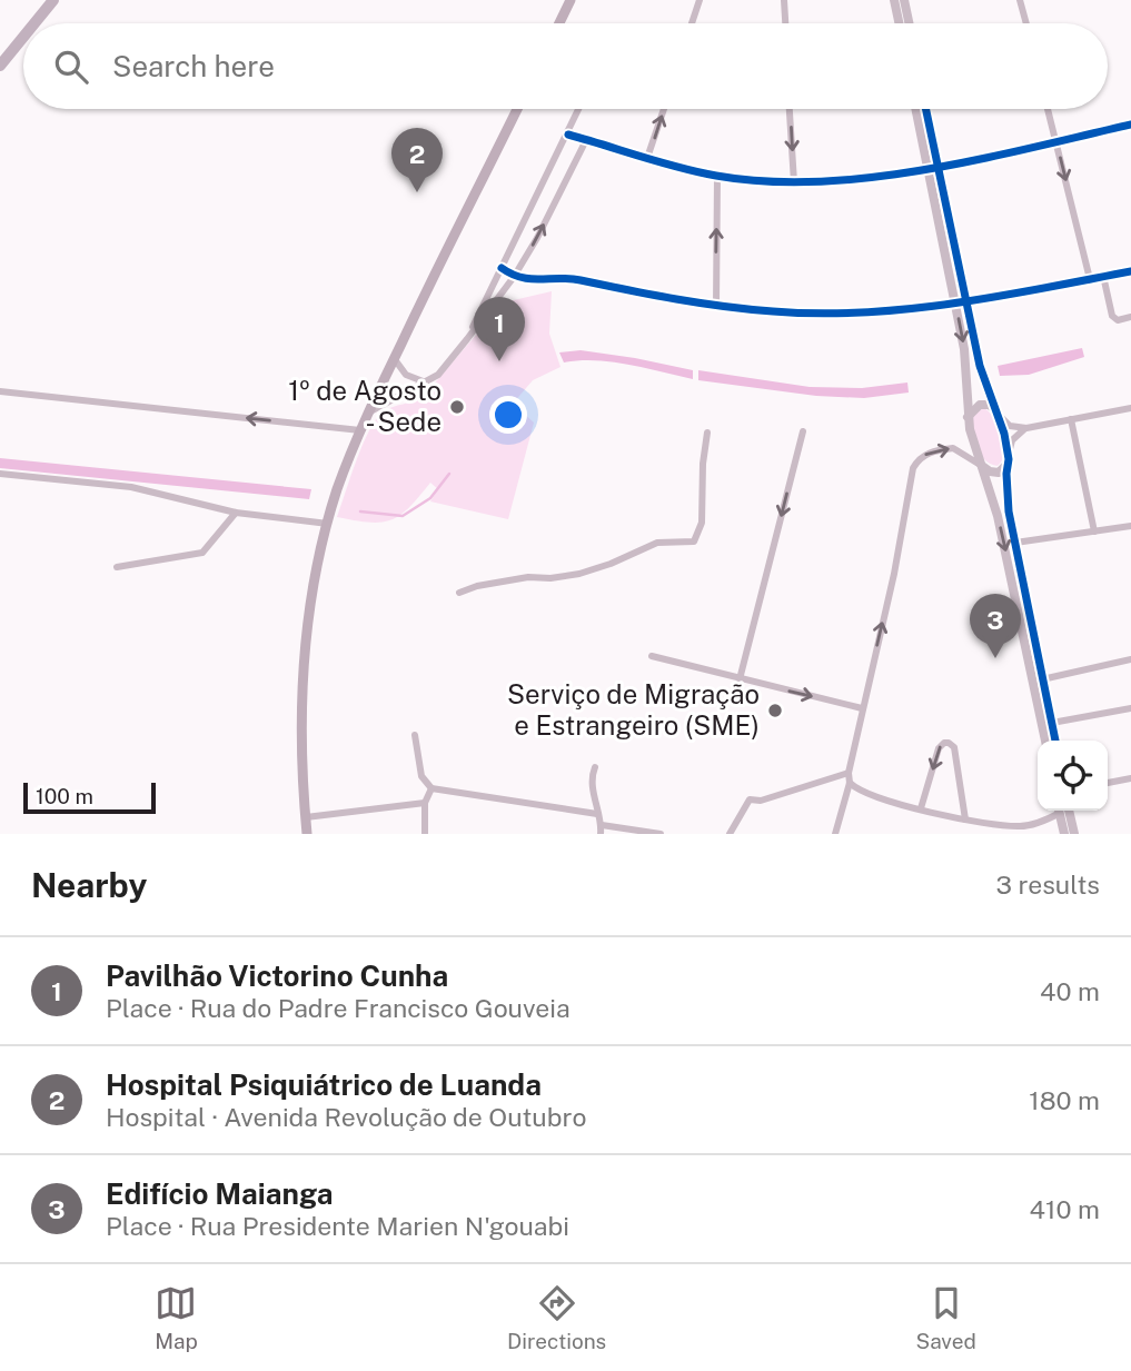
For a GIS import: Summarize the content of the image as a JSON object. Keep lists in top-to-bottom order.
{
  "places": ["1º de Agosto - Sede", "Serviço de Migração e Estrangeiro (SME)"],
  "scale_bar": "100 m",
  "page": {
    "search": "Search here",
    "pins": ["2", "1", "3"],
    "scale": "100 m",
    "heading": ["Nearby", "3 results"],
    "list": [
      {
        "mark": "1",
        "name": "Pavilhão Victorino Cunha",
        "note": "Place · Rua do Padre Francisco Gouveia",
        "value": "40 m"
      },
      {
        "mark": "2",
        "name": "Hospital Psiquiátrico de Luanda",
        "note": "Hospital · Avenida Revolução de Outubro",
        "value": "180 m"
      },
      {
        "mark": "3",
        "name": "Edifício Maianga",
        "note": "Place · Rua Presidente Marien N'gouabi",
        "value": "410 m"
      }
    ],
    "nav": ["Map", "Directions", "Saved"]
  }
}
